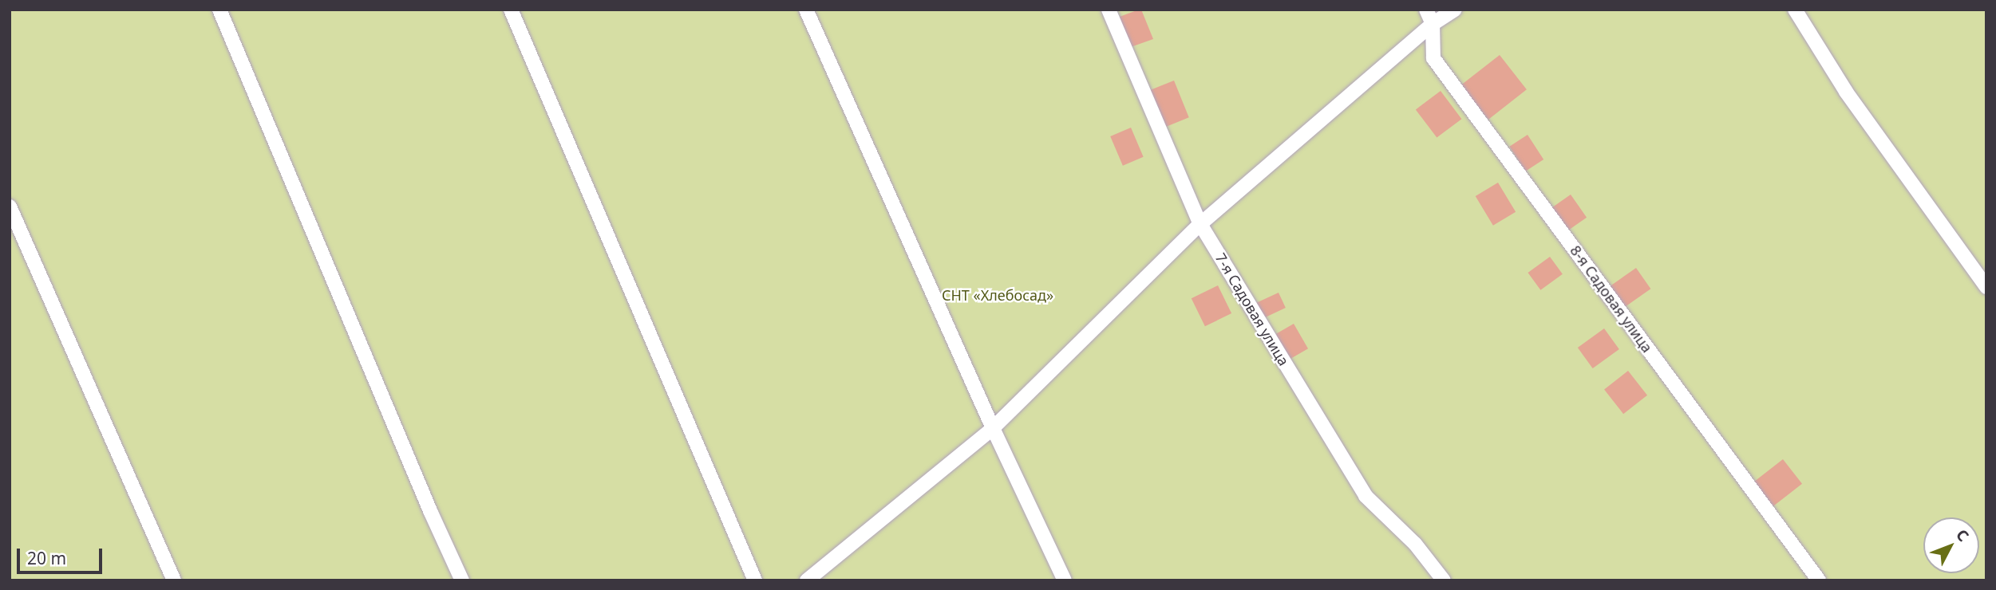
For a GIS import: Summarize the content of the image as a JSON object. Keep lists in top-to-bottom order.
{
  "streets": {
    "lane": ["8-я Садовая улица", "7-я Садовая улица"]
  },
  "parks": ["СНТ «Хлебосад»"],
  "scale_bar": "20 m",
  "north": "top right"
}
